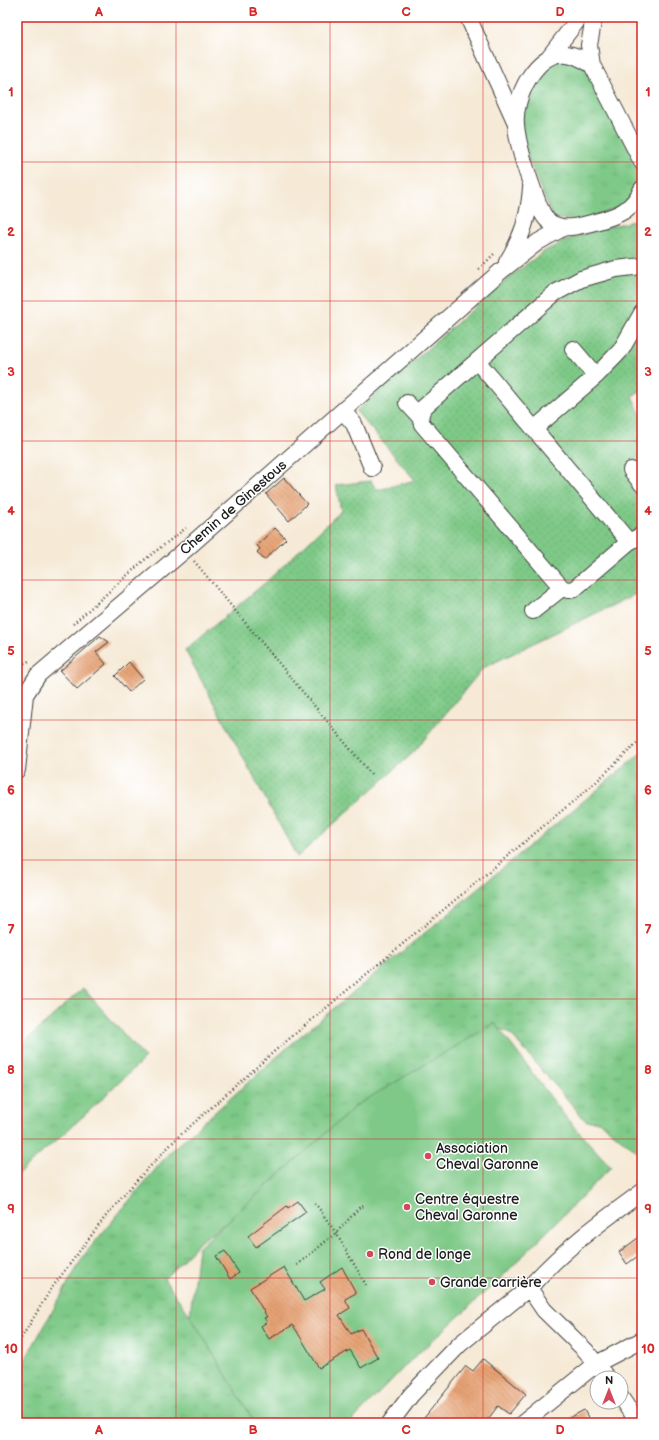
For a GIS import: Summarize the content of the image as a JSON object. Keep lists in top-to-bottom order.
{
  "streets": {
    "street": ["Chemin de Ginestous"]
  },
  "places": [
    "Association Cheval Garonne",
    "Centre équestre Cheval Garonne",
    "Rond de longe",
    "Grande carrière"
  ],
  "north": "top",
  "grid": {
    "columns": [
      "A",
      "B",
      "C",
      "D"
    ],
    "rows": [
      "1",
      "2",
      "3",
      "4",
      "5",
      "6",
      "7",
      "8",
      "9",
      "10"
    ]
  }
}
